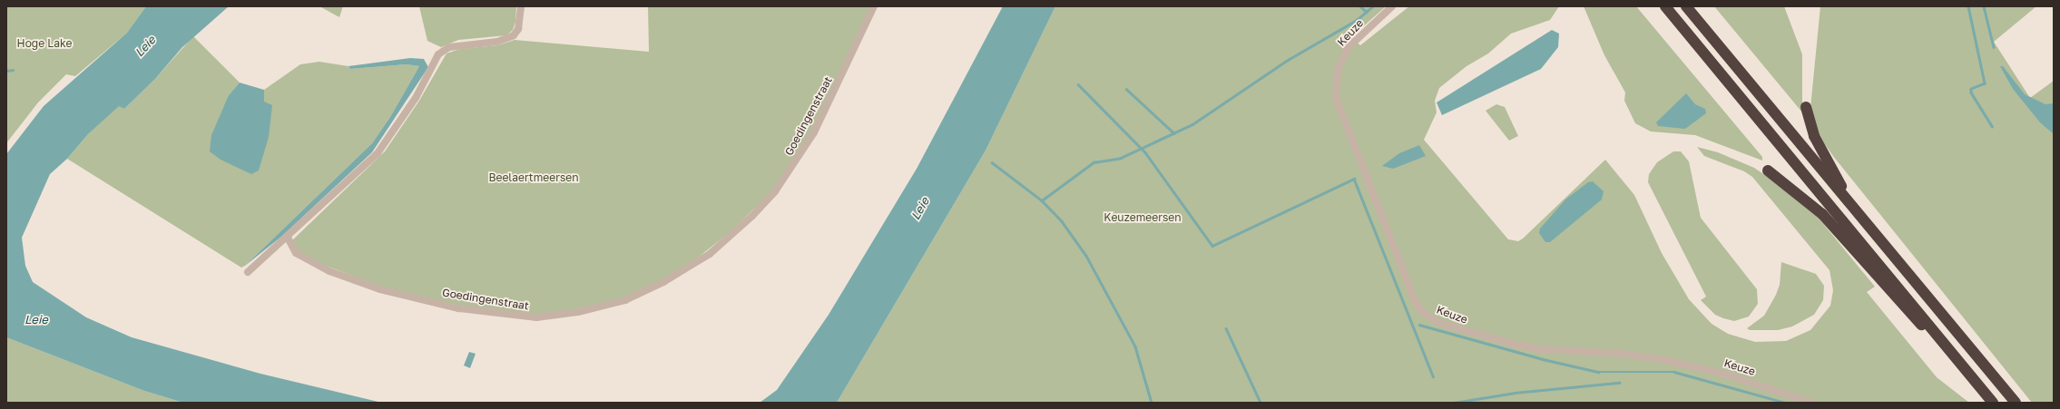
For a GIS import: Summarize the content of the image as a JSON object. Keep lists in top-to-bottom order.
{
  "streets": {
    "street": ["Keuze", "Goedingenstraat"]
  },
  "water": ["Leie"],
  "parks": ["Hoge Lake", "Beelaertmeersen", "Keuzemeersen"]
}
